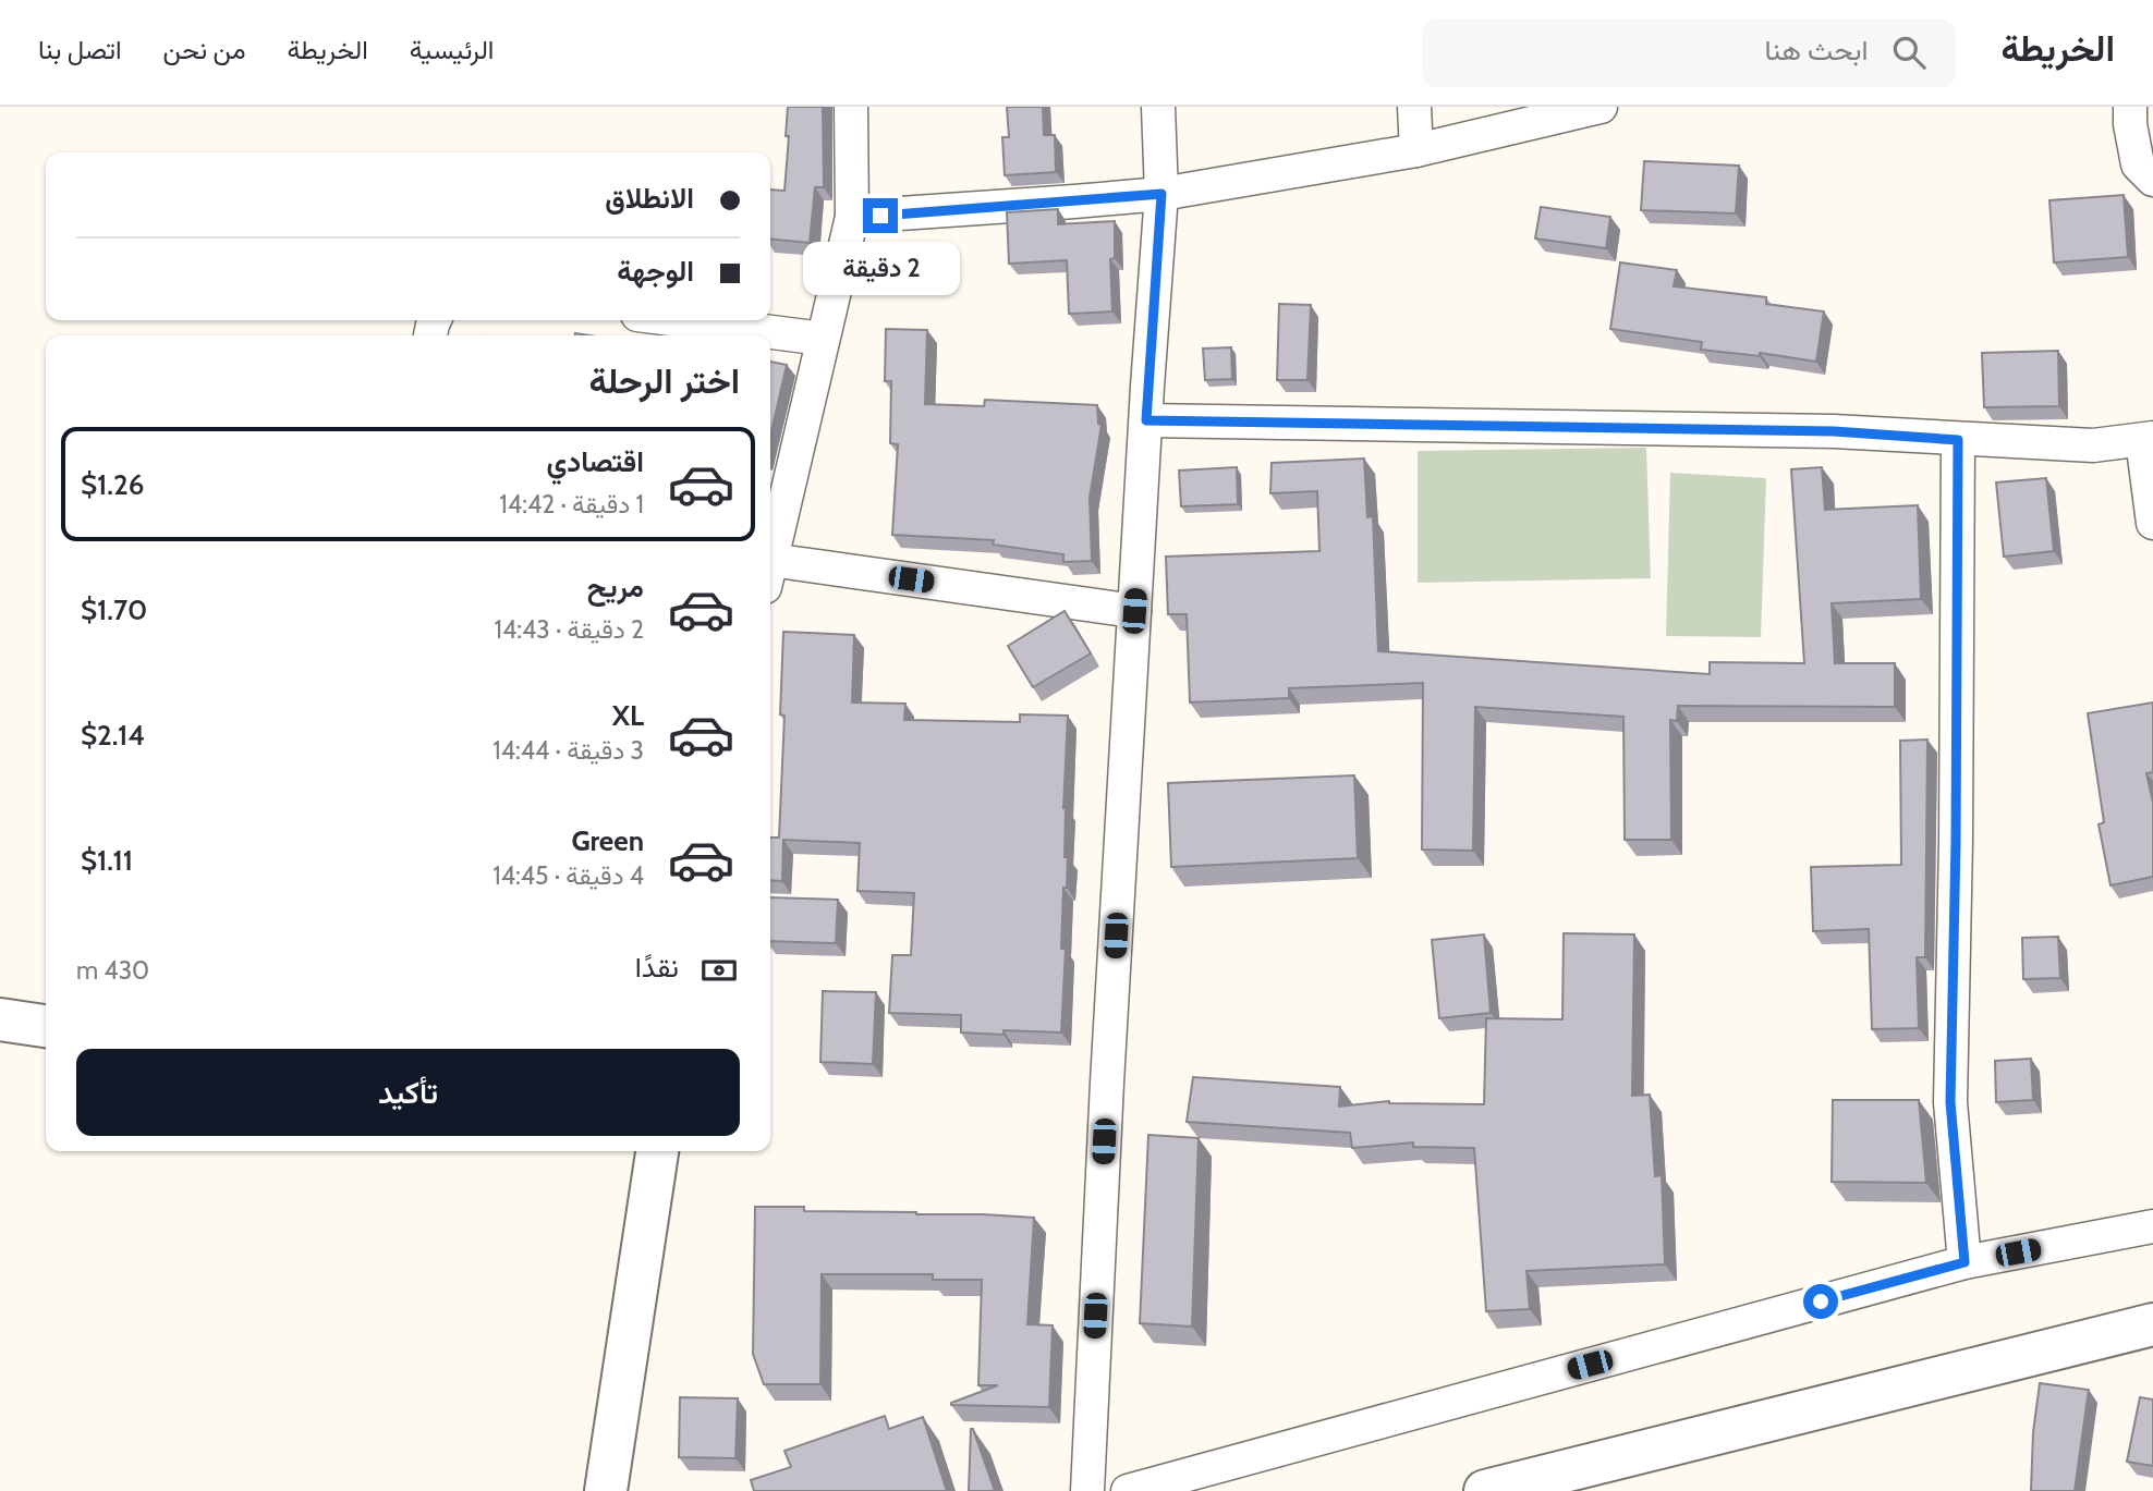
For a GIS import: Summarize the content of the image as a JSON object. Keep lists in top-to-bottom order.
{
  "page": {
    "header": "الخريطة",
    "search": "ابحث هنا",
    "nav": [
      "الرئيسية",
      "الخريطة",
      "من نحن",
      "اتصل بنا"
    ],
    "banner": ["الانطلاق", "الوجهة"],
    "bubble": "2 دقيقة",
    "heading": "اختر الرحلة",
    "list": [
      {
        "name": "اقتصادي",
        "note": "1 دقيقة · 14:42",
        "value": "$1.26"
      },
      {
        "name": "مريح",
        "note": "2 دقيقة · 14:43",
        "value": "$1.70"
      },
      {
        "name": "XL",
        "note": "3 دقيقة · 14:44",
        "value": "$2.14"
      },
      {
        "name": "Green",
        "note": "4 دقيقة · 14:45",
        "value": "$1.11"
      }
    ],
    "pay": ["نقدًا", "430 m"],
    "buttons": "تأكيد"
  }
}
